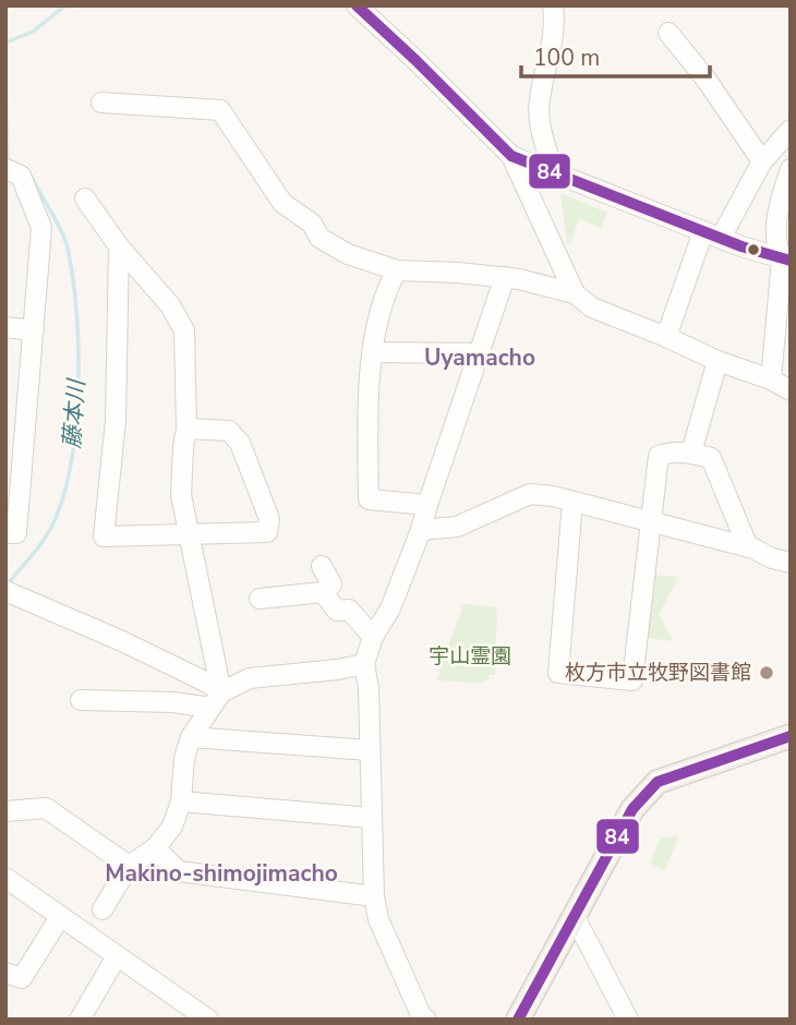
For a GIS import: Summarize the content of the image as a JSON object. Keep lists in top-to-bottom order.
{
  "districts": ["Uyamacho", "Makino-shimojimacho"],
  "water": ["藤本川"],
  "parks": ["宇山霊園"],
  "places": ["枚方市立牧野図書館"],
  "lines": ["transit line 84"],
  "scale_bar": "100 m"
}
